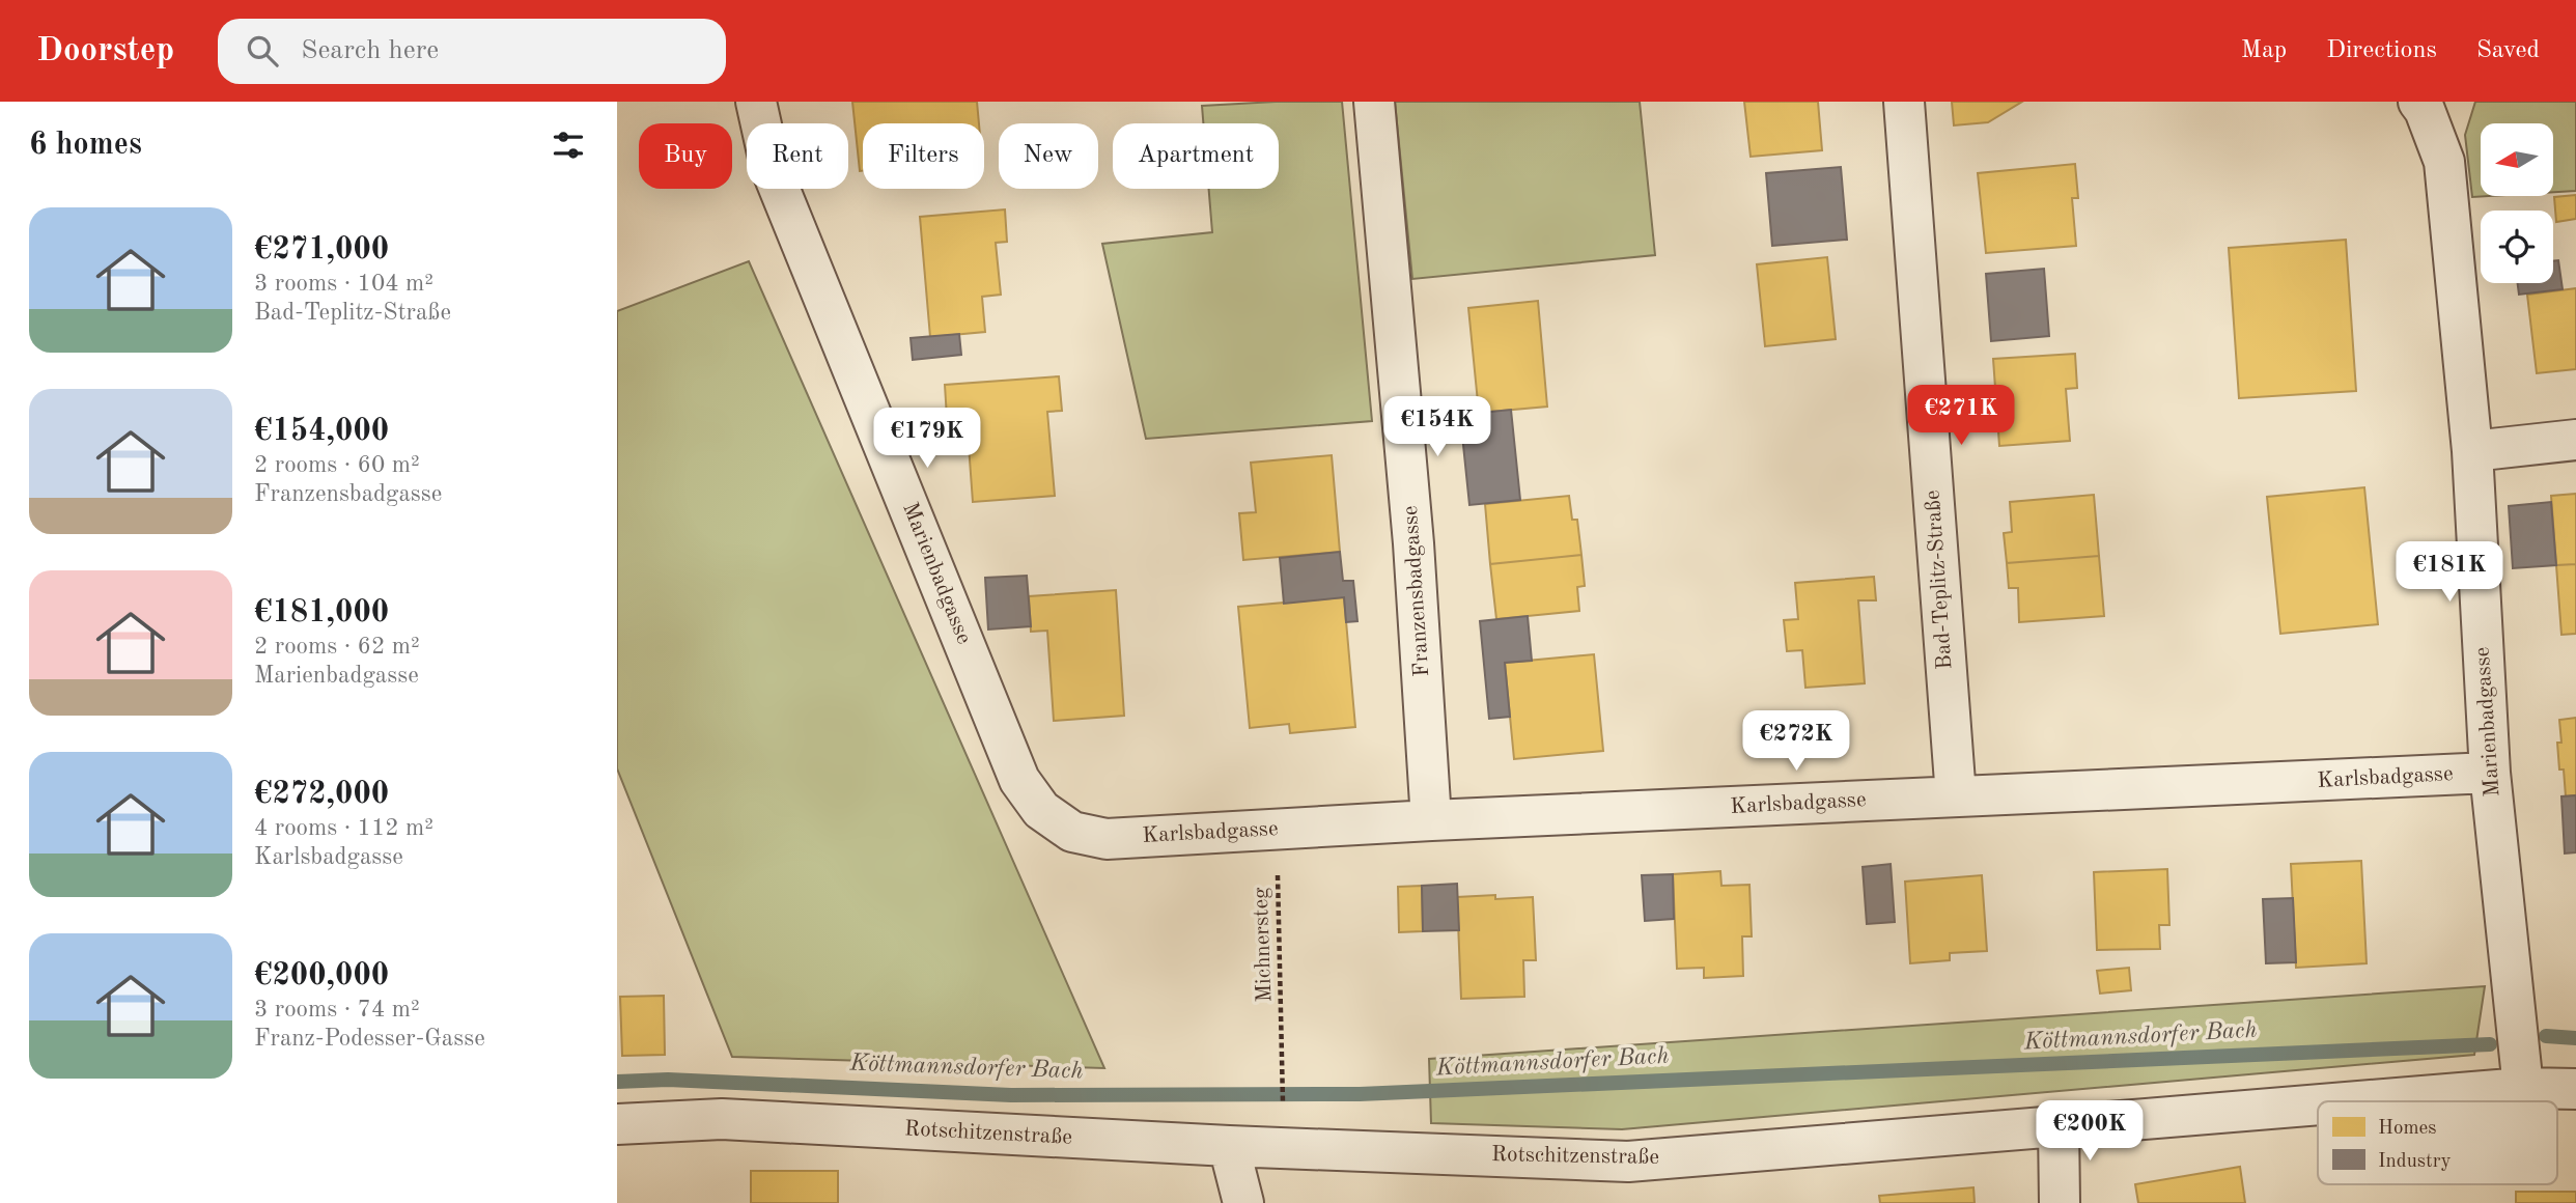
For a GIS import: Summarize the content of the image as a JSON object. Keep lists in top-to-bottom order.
{
  "streets": {
    "street": [
      "Marienbadgasse",
      "Bad-Teplitz-Straße",
      "Franzensbadgasse",
      "Karlsbadgasse",
      "Rotschitzenstraße"
    ],
    "path": ["Michnersteg"]
  },
  "crossings": [
    ["Marienbadgasse", "Karlsbadgasse"],
    ["Marienbadgasse", "Rotschitzenstraße"],
    ["Bad-Teplitz-Straße", "Karlsbadgasse"],
    ["Franzensbadgasse", "Karlsbadgasse"],
    ["Karlsbadgasse", "Michnersteg"]
  ],
  "water": ["Köttmannsdorfer Bach"],
  "legend": ["Homes", "Industry"],
  "north": "left",
  "page": {
    "header": "Doorstep",
    "search": "Search here",
    "nav": ["Map", "Directions", "Saved"],
    "heading": "6 homes",
    "chip": [
      "Buy",
      "Rent",
      "Filters",
      "New",
      "Apartment"
    ],
    "list": [
      {
        "name": "€271,000",
        "note": "3 rooms · 104 m² · Bad-Teplitz-Straße"
      },
      {
        "name": "€154,000",
        "note": "2 rooms · 60 m² · Franzensbadgasse"
      },
      {
        "name": "€181,000",
        "note": "2 rooms · 62 m² · Marienbadgasse"
      },
      {
        "name": "€272,000",
        "note": "4 rooms · 112 m² · Karlsbadgasse"
      },
      {
        "name": "€200,000",
        "note": "3 rooms · 74 m² · Franz-Podesser-Gasse"
      }
    ],
    "price": [
      "€271K",
      "€154K",
      "€179K",
      "€181K",
      "€272K",
      "€200K"
    ]
  }
}
